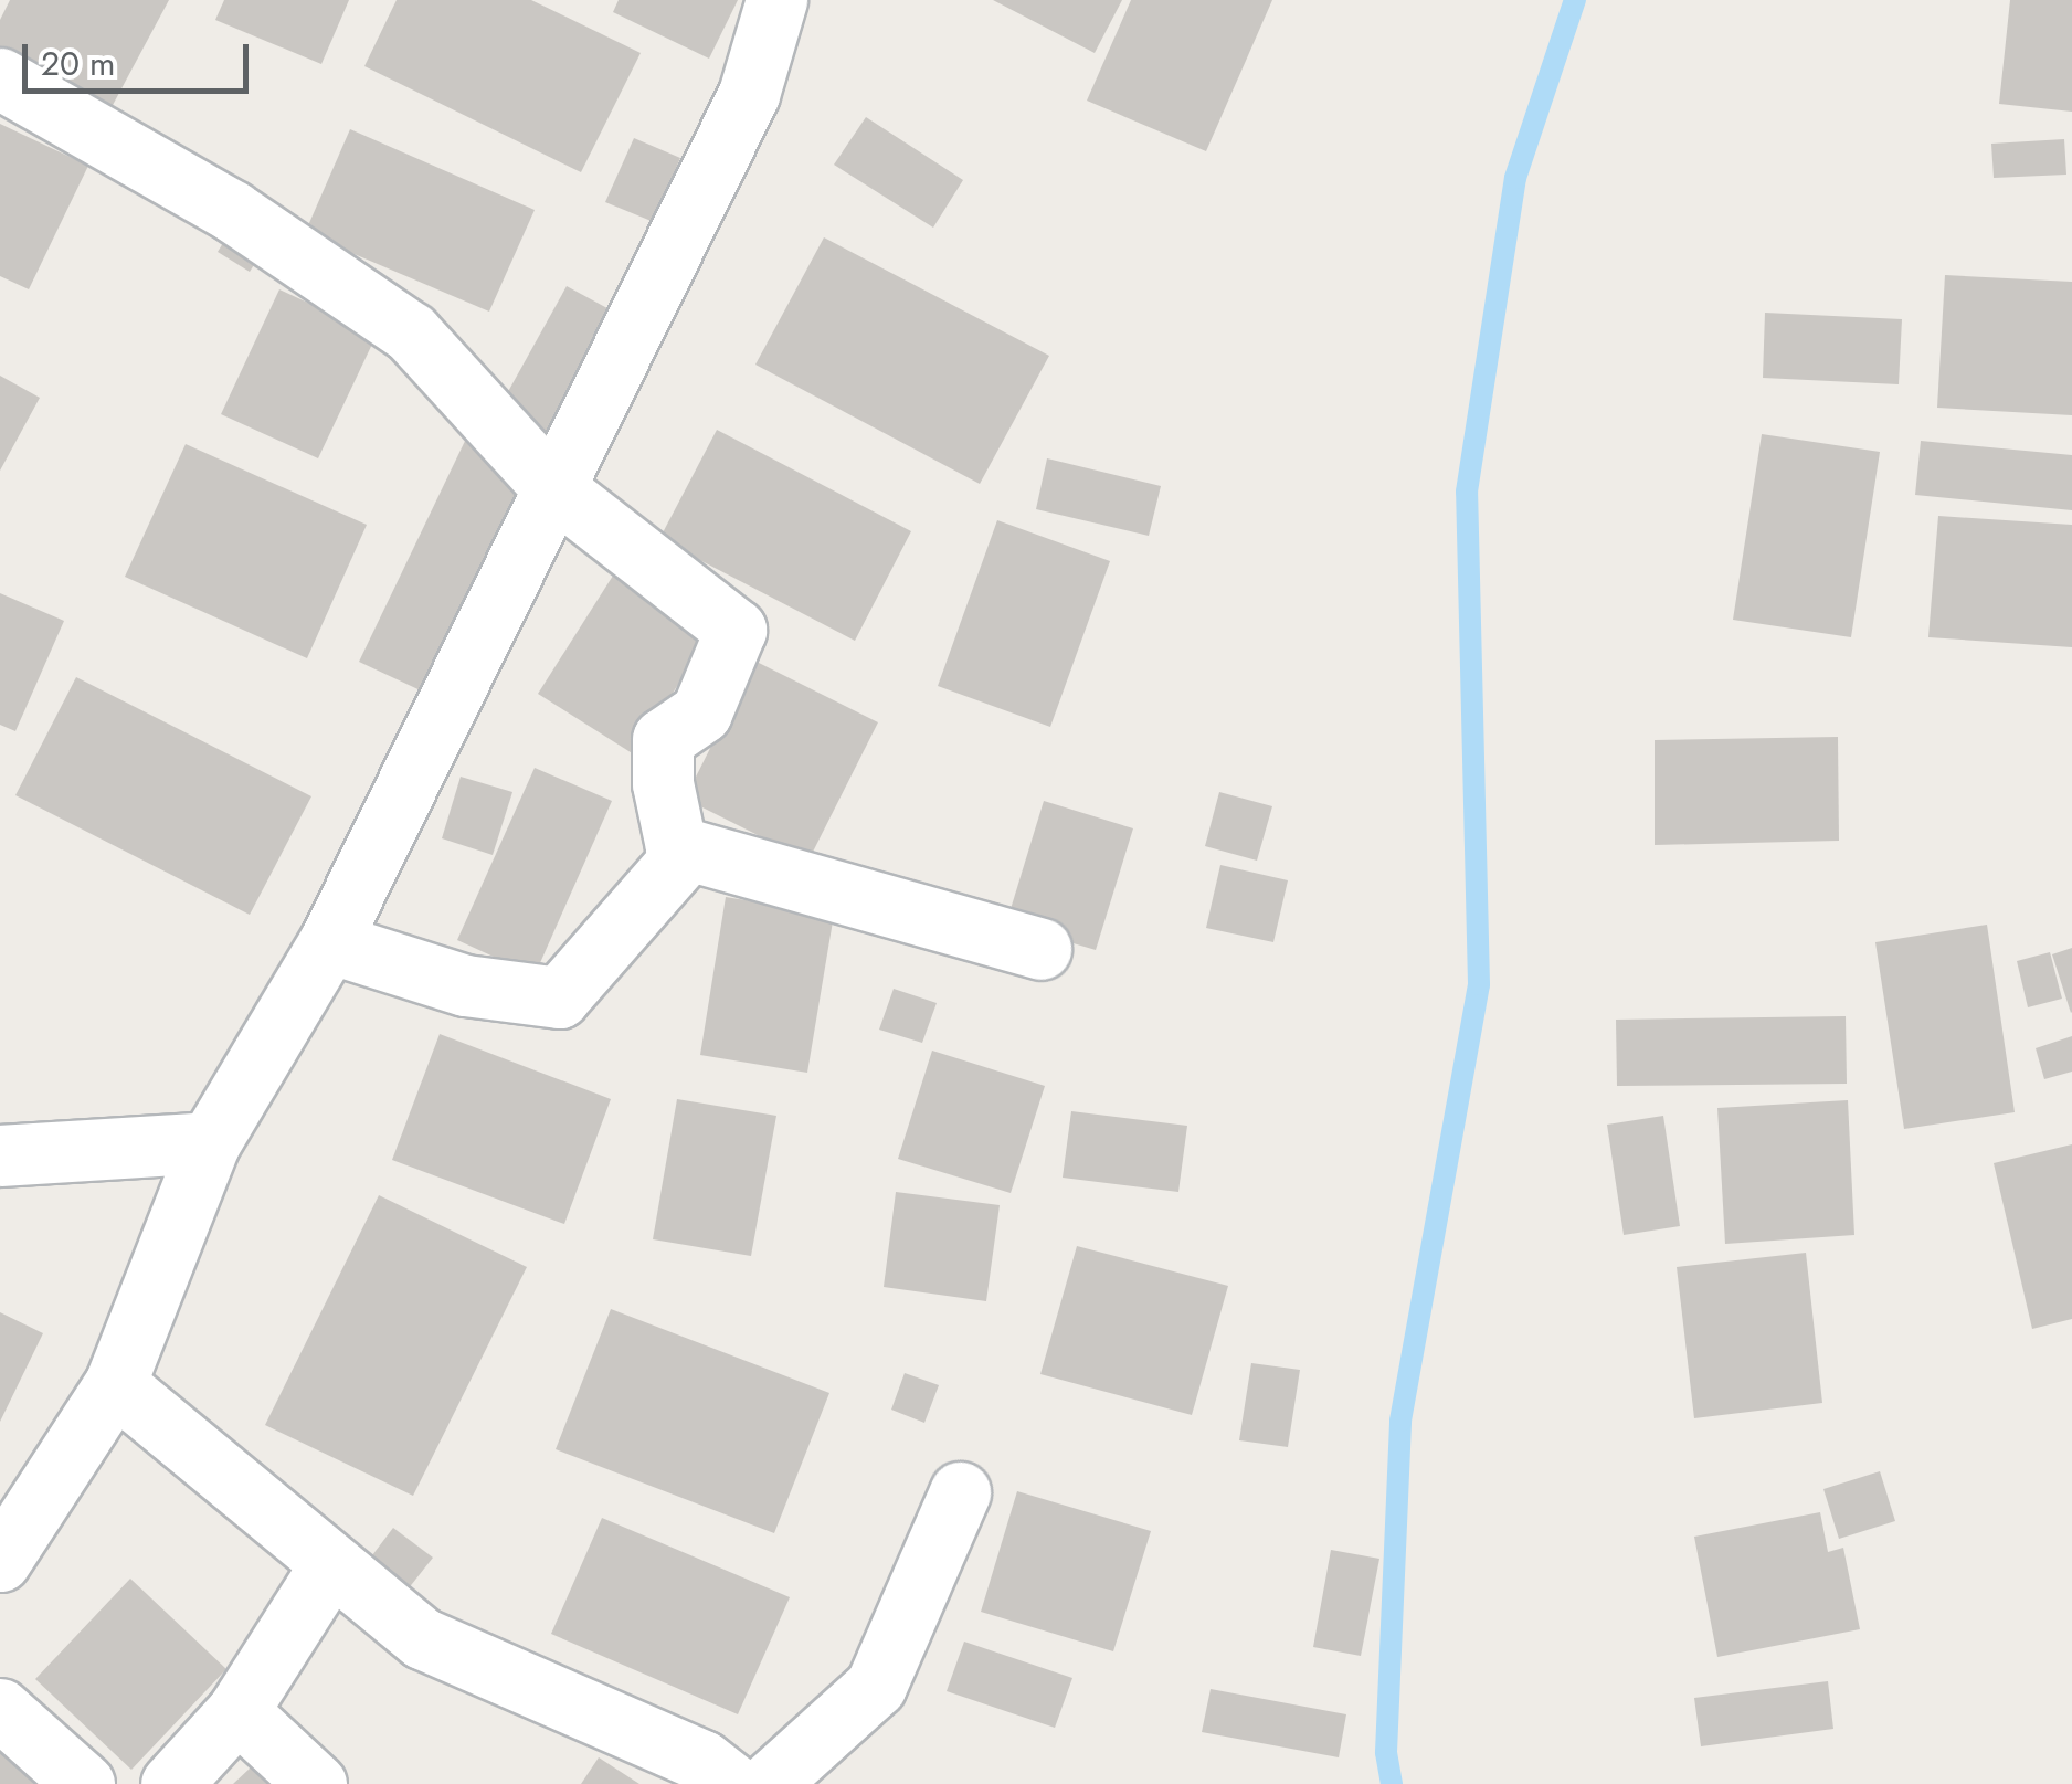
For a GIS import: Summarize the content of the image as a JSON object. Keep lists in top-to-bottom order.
{
  "scale_bar": "20 m"
}
